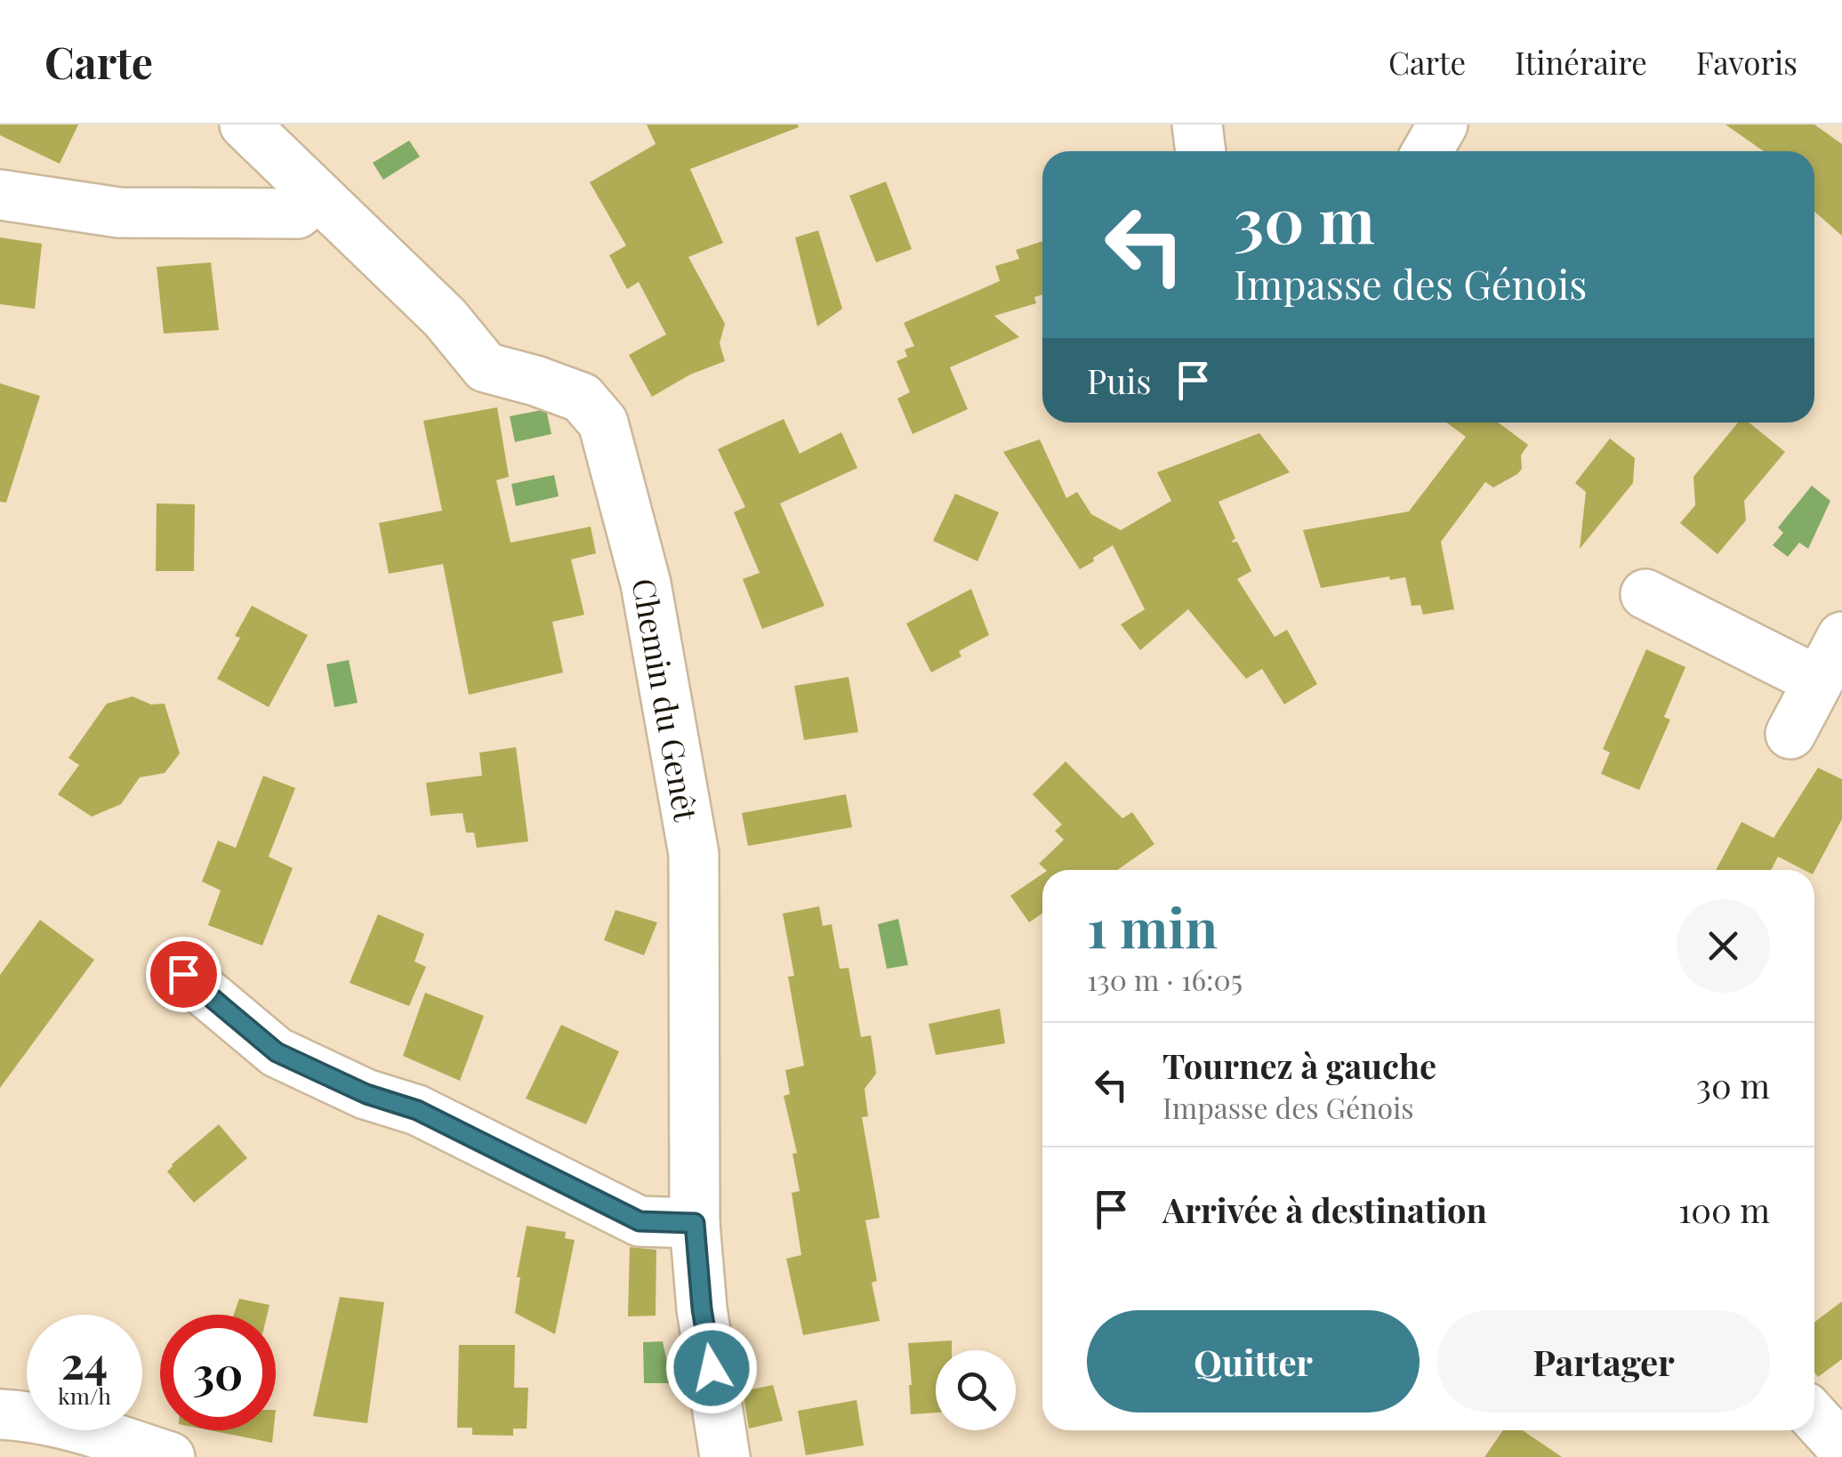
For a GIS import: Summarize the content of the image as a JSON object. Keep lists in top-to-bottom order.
{
  "streets": {
    "street": ["Chemin du Genêt"]
  },
  "page": {
    "header": "Carte",
    "nav": ["Carte", "Itinéraire", "Favoris"],
    "turn": ["30 m", "Impasse des Génois"],
    "then": "Puis",
    "heading": ["1 min", "130 m · 16:05"],
    "list": [
      {
        "name": "Tournez à gauche",
        "note": "Impasse des Génois",
        "value": "30 m"
      },
      {
        "name": "Arrivée à destination",
        "value": "100 m"
      }
    ],
    "buttons": ["Quitter", "Partager"],
    "speed": "24 km/h",
    "limit": "30"
  }
}
